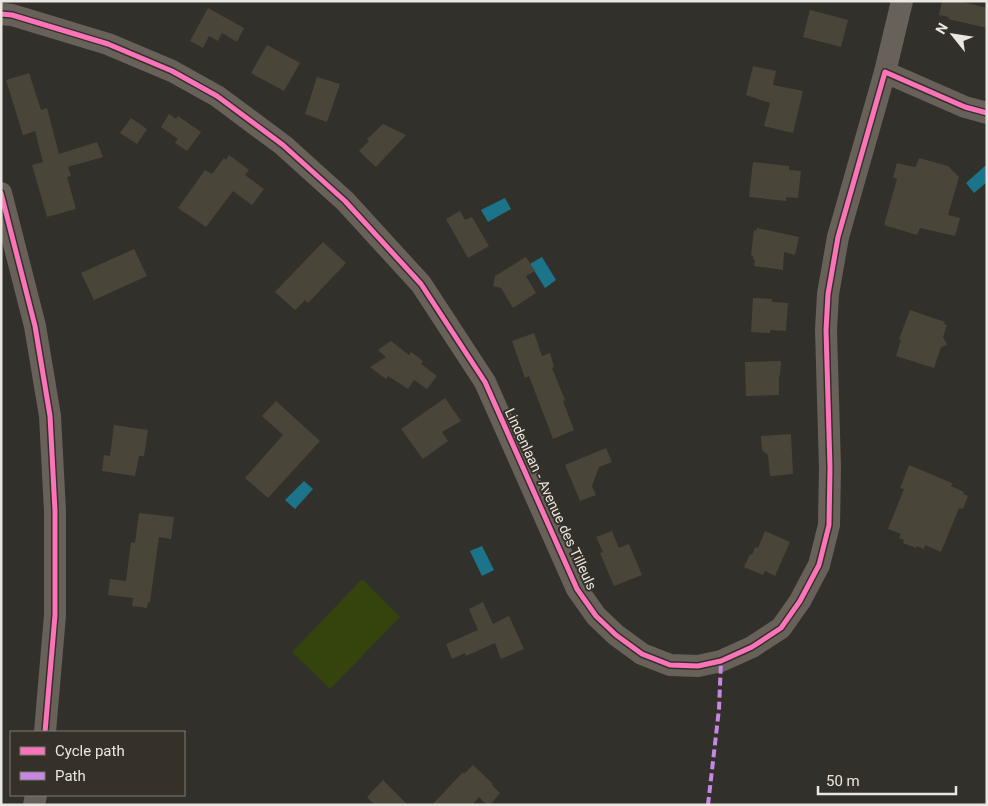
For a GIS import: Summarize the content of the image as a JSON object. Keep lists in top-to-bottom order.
{
  "streets": {
    "street": ["Lindenlaan - Avenue des Tilleuls"]
  },
  "legend": ["Cycle path", "Path"],
  "scale_bar": "50 m",
  "north": "top left"
}
